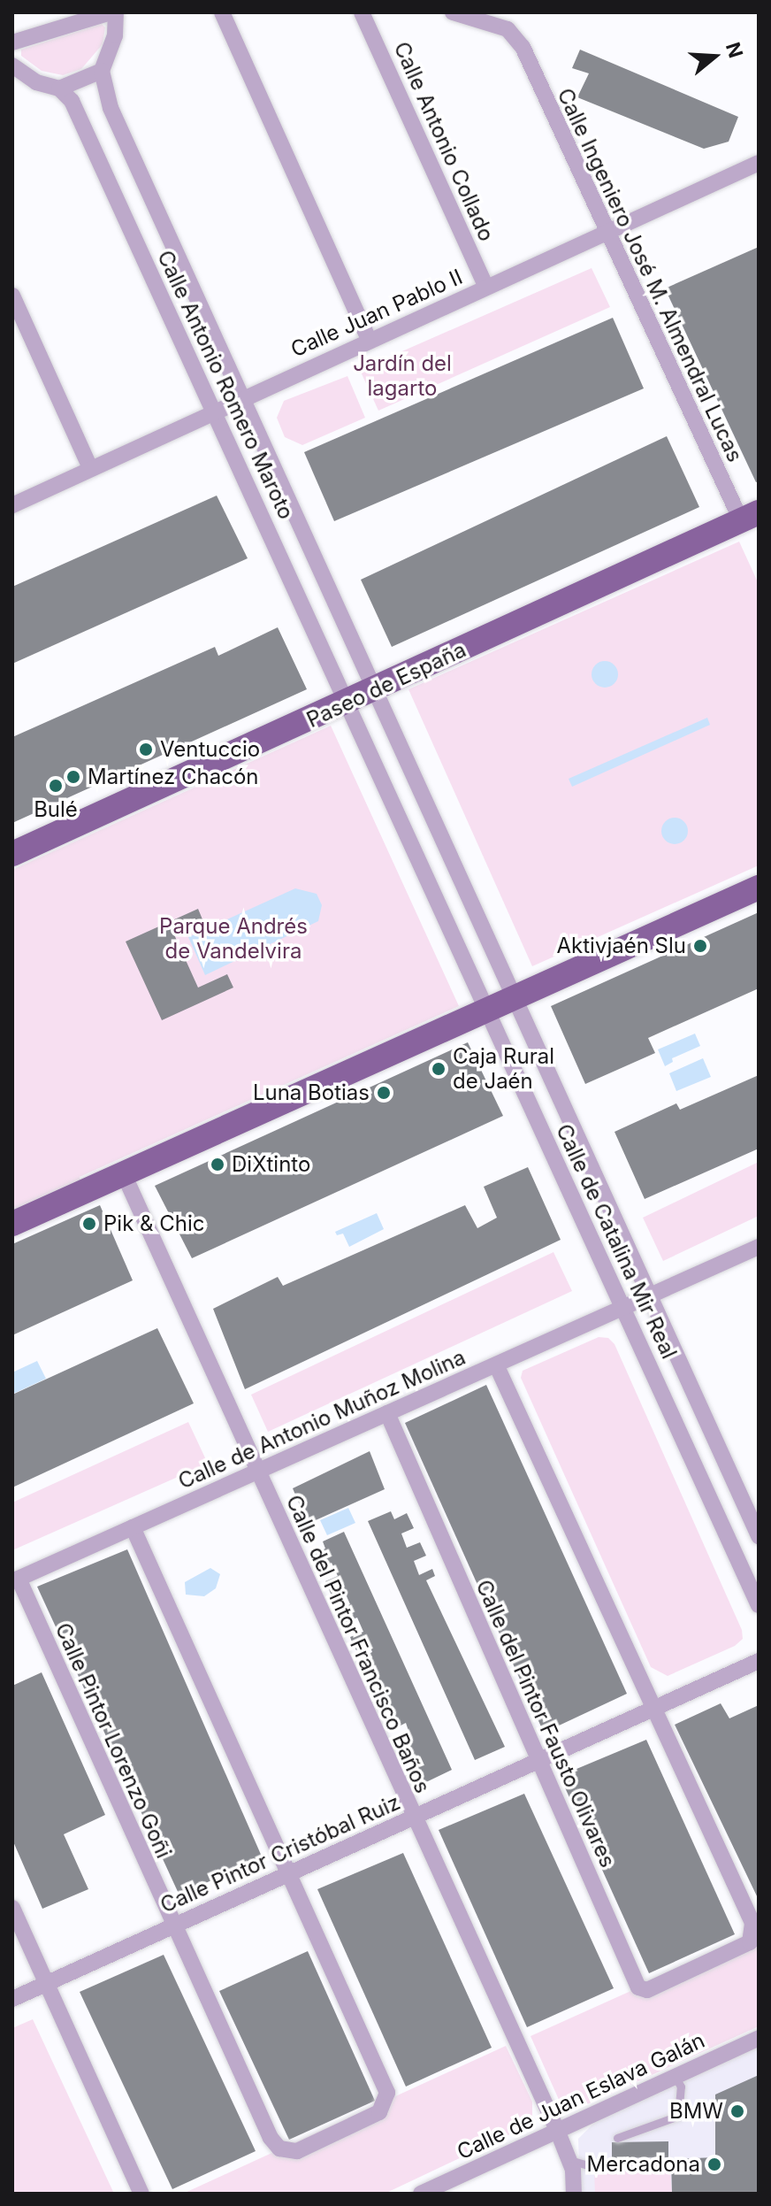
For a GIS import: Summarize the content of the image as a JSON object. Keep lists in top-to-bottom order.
{
  "streets": {
    "main road": ["Paseo de España"],
    "street": [
      "Calle Antonio Collado",
      "Calle Ingeniero José M. Almendral Lucas",
      "Calle Juan Pablo II",
      "Calle Antonio Romero Maroto",
      "Calle de Catalina Mir Real",
      "Calle de Antonio Muñoz Molina",
      "Calle del Pintor Francisco Baños",
      "Calle del Pintor Fausto Olivares",
      "Calle Pintor Lorenzo Goñi",
      "Calle Pintor Cristóbal Ruiz",
      "Calle de Juan Eslava Galán"
    ]
  },
  "crossings": [
    ["Calle Antonio Collado", "Calle Juan Pablo II"],
    ["Calle Ingeniero José M. Almendral Lucas", "Calle Juan Pablo II"],
    ["Calle Ingeniero José M. Almendral Lucas", "Paseo de España"],
    ["Calle Juan Pablo II", "Calle Antonio Romero Maroto"],
    ["Calle Antonio Romero Maroto", "Paseo de España"],
    ["Calle Antonio Romero Maroto", "Calle de Catalina Mir Real"],
    ["Paseo de España", "Calle de Catalina Mir Real"],
    ["Calle de Catalina Mir Real", "Calle de Antonio Muñoz Molina"],
    ["Calle de Antonio Muñoz Molina", "Calle del Pintor Francisco Baños"],
    ["Calle de Antonio Muñoz Molina", "Calle del Pintor Fausto Olivares"],
    ["Calle de Antonio Muñoz Molina", "Calle Pintor Lorenzo Goñi"],
    ["Calle del Pintor Francisco Baños", "Calle Pintor Cristóbal Ruiz"],
    ["Calle del Pintor Francisco Baños", "Calle de Juan Eslava Galán"],
    ["Calle del Pintor Fausto Olivares", "Calle Pintor Cristóbal Ruiz"],
    ["Calle Pintor Lorenzo Goñi", "Calle Pintor Cristóbal Ruiz"]
  ],
  "parks": ["Jardín del lagarto", "Parque Andrés de Vandelvira"],
  "places": [
    "Ventuccio",
    "Martínez Chacón",
    "Bulé",
    "Aktivjaén Slu",
    "Caja Rural de Jaén",
    "Luna Botias",
    "DiXtinto",
    "Pik & Chic",
    "BMW",
    "Mercadona"
  ],
  "north": "right"
}
